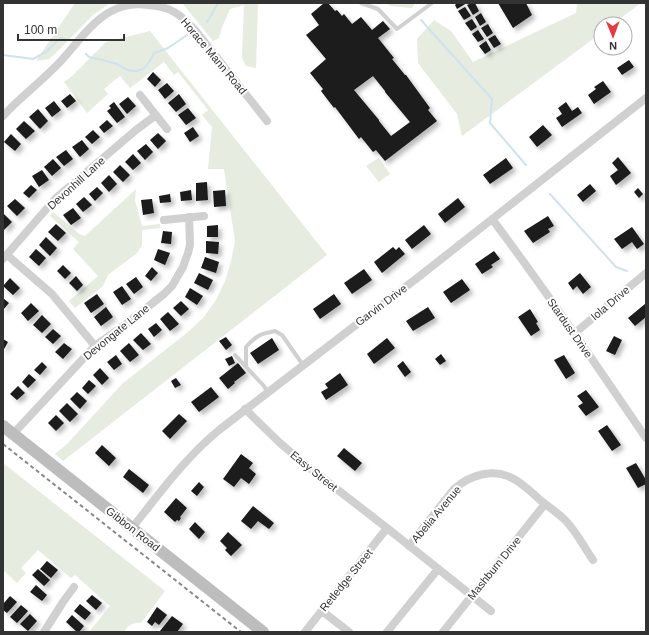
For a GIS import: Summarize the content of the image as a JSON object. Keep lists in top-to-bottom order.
{
  "streets": {
    "main road": ["Gibbon Road"],
    "street": [
      "Horace Mann Road",
      "Devonhill Lane",
      "Iola Drive",
      "Garvin Drive",
      "Stardust Drive",
      "Devongate Lane",
      "Easy Street",
      "Abelia Avenue",
      "Mashburn Drive",
      "Retledge Street"
    ]
  },
  "crossings": [
    ["Iola Drive", "Stardust Drive"],
    ["Garvin Drive", "Stardust Drive"],
    ["Garvin Drive", "Easy Street"],
    ["Garvin Drive", "Gibbon Road"],
    ["Devongate Lane", "Gibbon Road"],
    ["Easy Street", "Abelia Avenue"],
    ["Easy Street", "Mashburn Drive"],
    ["Easy Street", "Retledge Street"],
    ["Abelia Avenue", "Mashburn Drive"]
  ],
  "scale_bar": "100 m",
  "north": "bottom"
}
